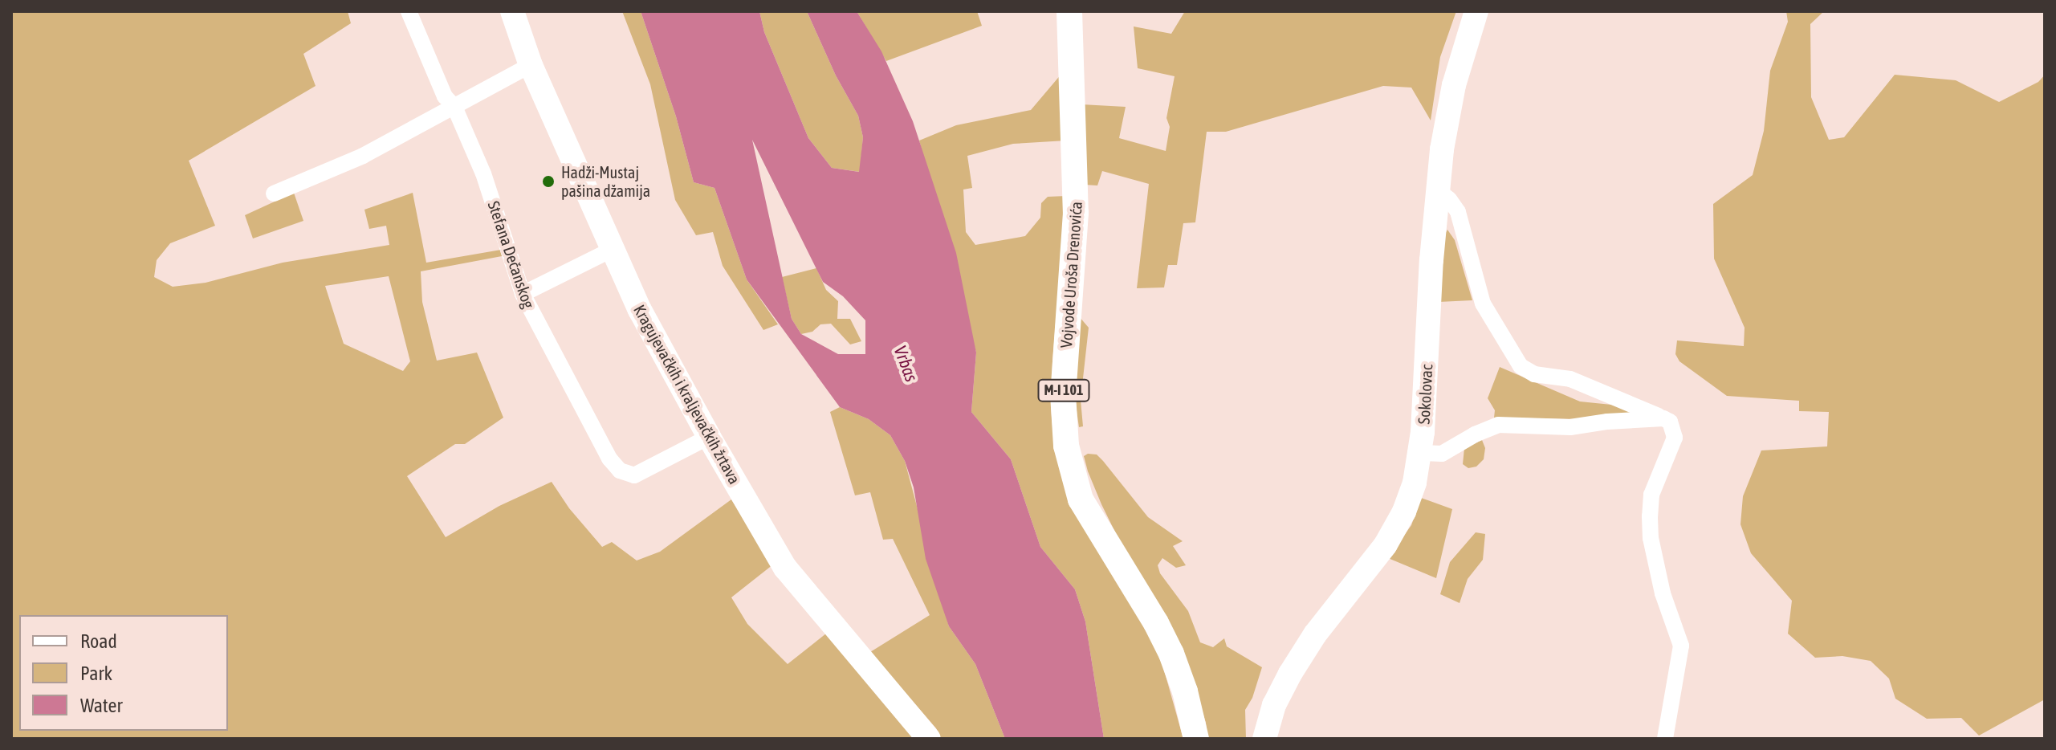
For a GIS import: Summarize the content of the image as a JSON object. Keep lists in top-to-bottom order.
{
  "streets": {
    "main road": ["Vojvode Uroša Drenovića", "M-I 101"],
    "street": ["Stefana Dečanskog", "Kragujevačkih i kraljevačkih žrtava", "Sokolovac"]
  },
  "crossings": [
    ["Stefana Dečanskog", "Kragujevačkih i kraljevačkih žrtava"]
  ],
  "water": ["Vrbas"],
  "places": ["Hadži-Mustaj pašina džamija"],
  "legend": ["Road", "Park", "Water"]
}
